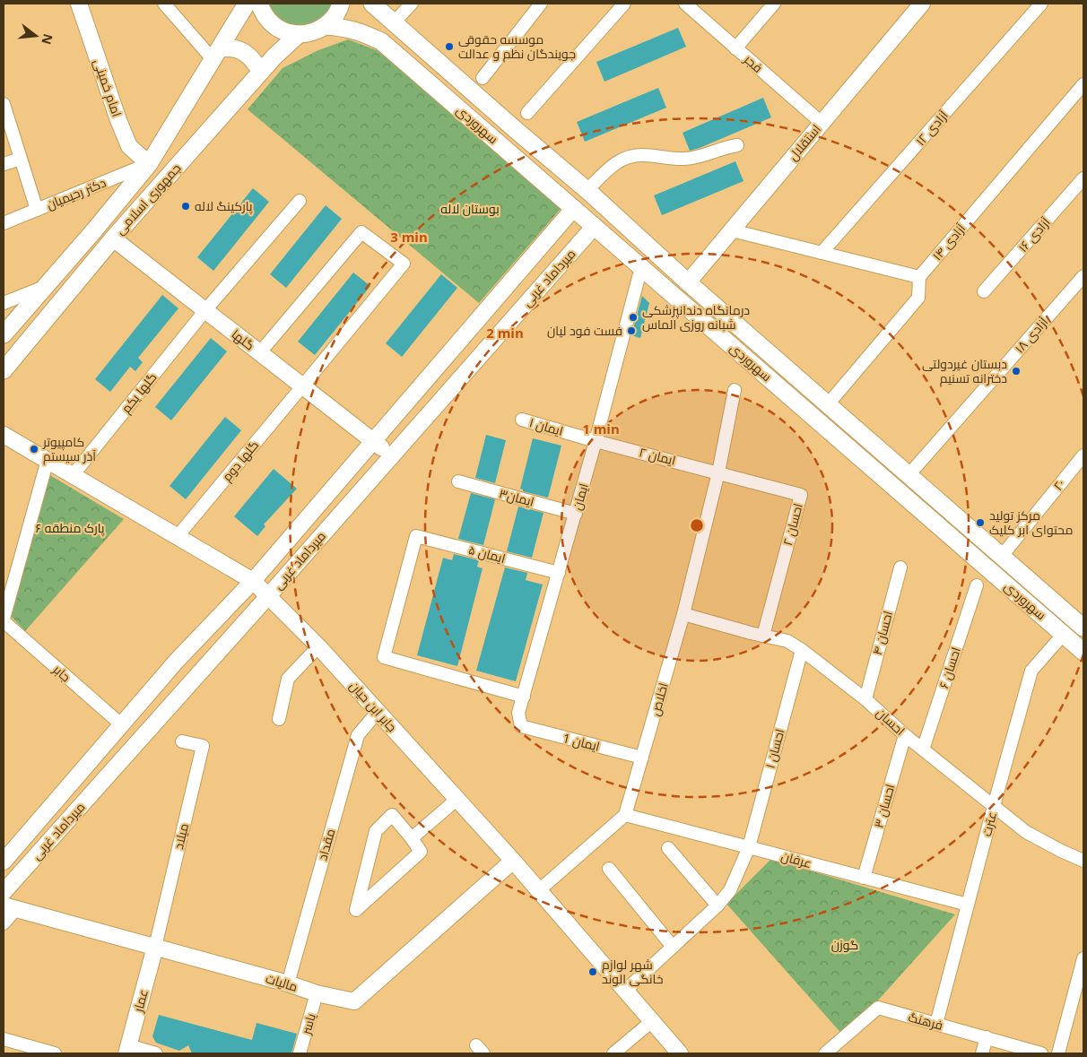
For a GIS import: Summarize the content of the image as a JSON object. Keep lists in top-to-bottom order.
{
  "streets": {
    "main road": ["سهروردی", "جمهوری اسلامی"],
    "street": [
      "فجر",
      "امام خمینی",
      "آزادی ۱۲",
      "استقلال",
      "دکتر رحیمیان",
      "آزادی ۱۶",
      "آزادی ۱۴",
      "میرداماد غربی",
      "آزادی ۱۸",
      "گلها",
      "گلها یکم",
      "ایمان ۱",
      "ایمان ۲",
      "گلها دوم",
      "۲۰",
      "ایمان",
      "ایمان۳",
      "احسان ۲",
      "ایمان ۵",
      "احسان ۴",
      "احسان ۶",
      "جابر",
      "اخلاص",
      "جابر ابن حیان",
      "احسان",
      "ایمان 1",
      "احسان ۱",
      "احسان ۳",
      "عترت",
      "میلاد",
      "مقداد",
      "عرفان",
      "مالیات",
      "عمار",
      "فرهنگ",
      "یاسر"
    ]
  },
  "crossings": [
    ["فجر", "استقلال"],
    ["امام خمینی", "دکتر رحیمیان"],
    ["امام خمینی", "جمهوری اسلامی"],
    ["سهروردی", "استقلال"],
    ["سهروردی", "میرداماد غربی"],
    ["سهروردی", "آزادی ۱۸"],
    ["سهروردی", "۲۰"],
    ["سهروردی", "ایمان"],
    ["سهروردی", "عترت"],
    ["دکتر رحیمیان", "جمهوری اسلامی"],
    ["جمهوری اسلامی", "گلها"],
    ["میرداماد غربی", "گلها"],
    ["میرداماد غربی", "جابر"],
    ["میرداماد غربی", "جابر ابن حیان"],
    ["گلها", "گلها یکم"],
    ["گلها", "گلها دوم"],
    ["گلها یکم", "جابر ابن حیان"],
    ["ایمان ۱", "ایمان ۲"],
    ["ایمان ۱", "ایمان"],
    ["ایمان ۲", "ایمان"],
    ["ایمان ۲", "احسان ۲"],
    ["ایمان ۲", "اخلاص"],
    ["گلها دوم", "جابر ابن حیان"],
    ["ایمان", "ایمان۳"],
    ["ایمان", "ایمان ۵"],
    ["ایمان", "ایمان 1"],
    ["احسان ۲", "اخلاص"],
    ["احسان ۲", "احسان"],
    ["احسان ۴", "احسان"],
    ["احسان ۶", "احسان"],
    ["اخلاص", "احسان"],
    ["اخلاص", "ایمان 1"],
    ["اخلاص", "عرفان"],
    ["جابر ابن حیان", "احسان ۱"],
    ["جابر ابن حیان", "مقداد"],
    ["جابر ابن حیان", "مالیات"],
    ["احسان", "احسان ۱"],
    ["احسان", "احسان ۳"],
    ["احسان", "عترت"],
    ["احسان ۱", "عرفان"],
    ["احسان ۳", "عرفان"],
    ["عترت", "عرفان"],
    ["عترت", "فرهنگ"],
    ["میلاد", "مالیات"],
    ["میلاد", "عمار"],
    ["مقداد", "مالیات"],
    ["مالیات", "عمار"],
    ["مالیات", "یاسر"]
  ],
  "parks": ["بوستان لاله", "پارک منطقه ۶", "گوزن"],
  "places": [
    "موسسه حقوقی جویندگان نظم و عدالت",
    "پارکینگ لاله",
    "درمانگاه دندان‍‍پزشکی شبانه روزی الماس",
    "فست فود لیان",
    "دبستان غیردولتی دخترانه تسنیم",
    "کامپیوتر آذر سیستم",
    "مرکز تولید محتوای ابر کلیک",
    "شهر لوازم خانگی الوند"
  ],
  "north": "right",
  "rings": ["3 min", "2 min", "1 min"]
}
